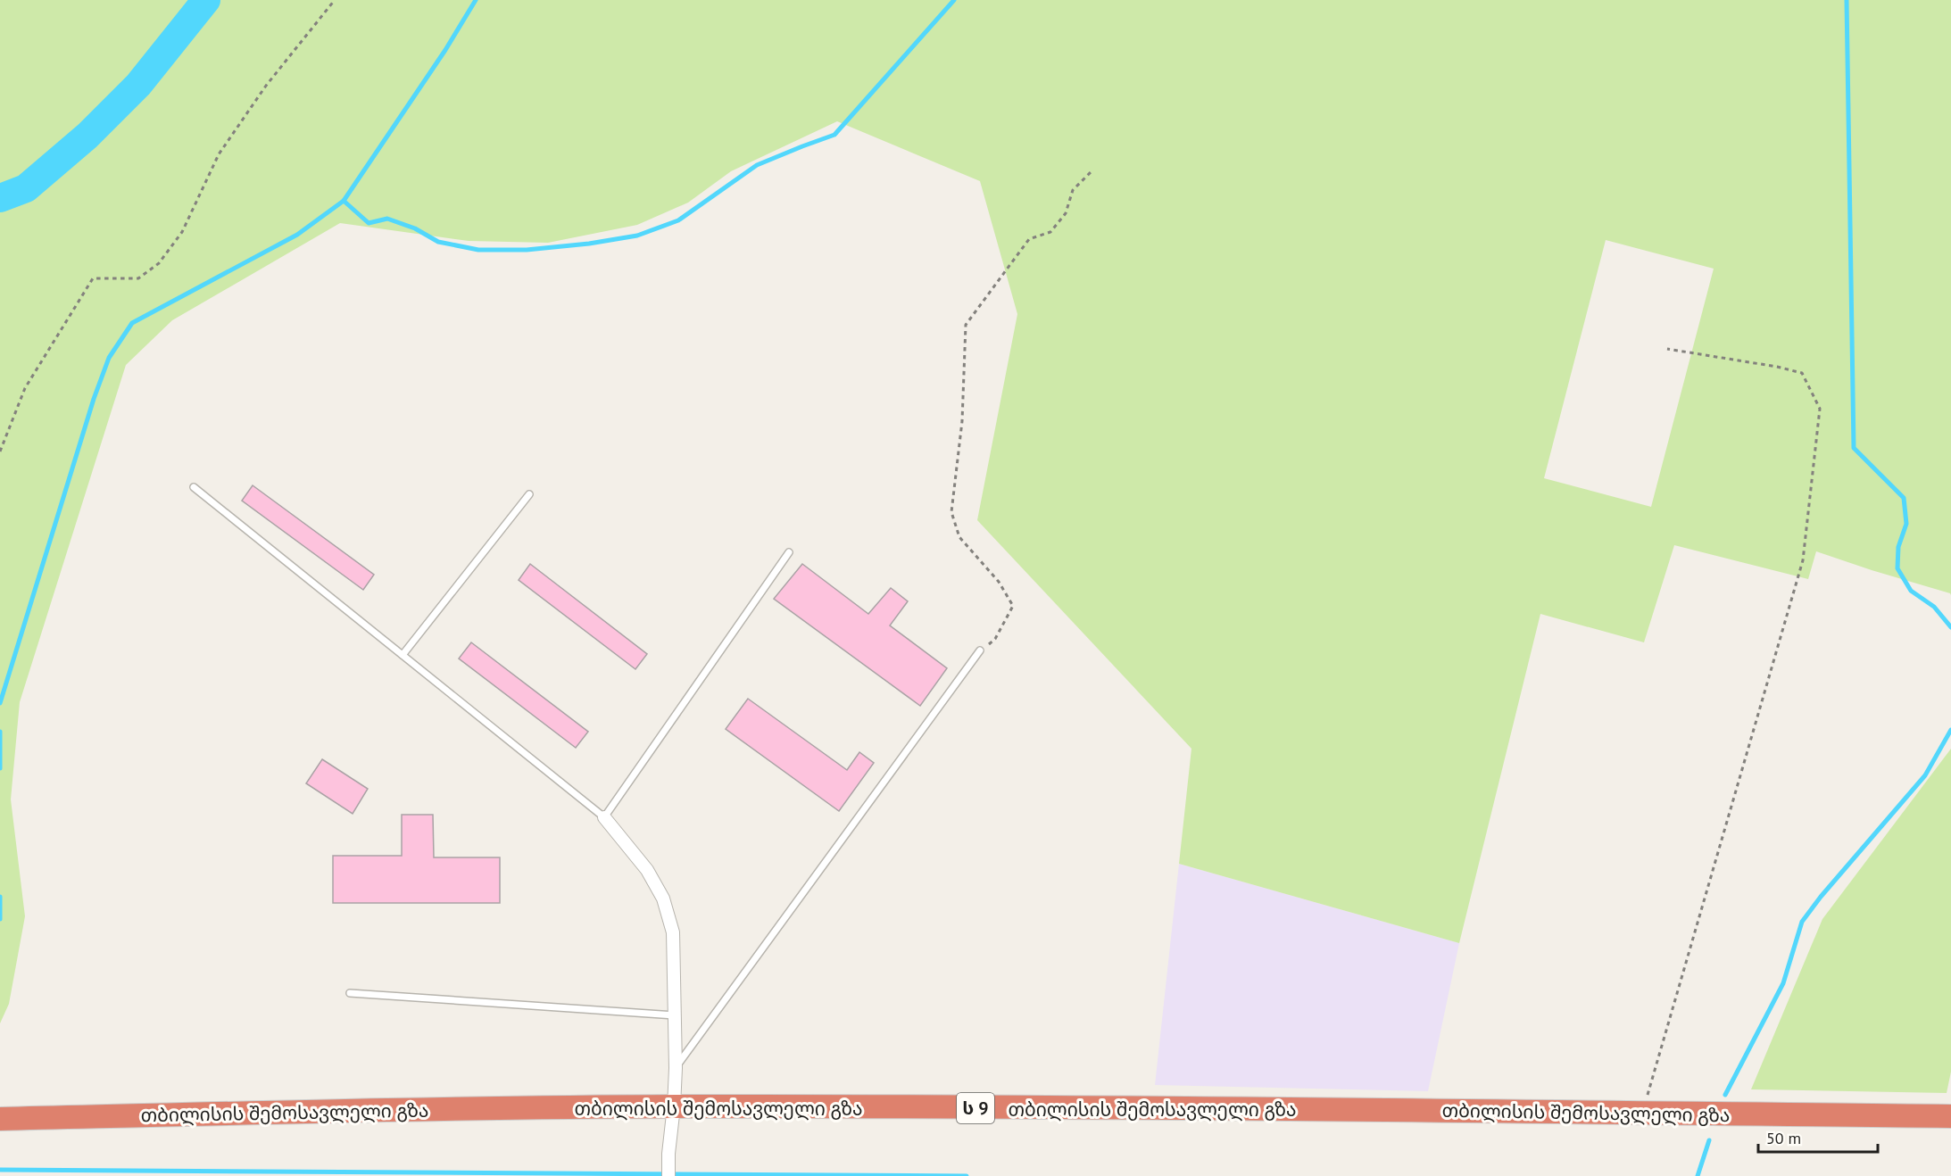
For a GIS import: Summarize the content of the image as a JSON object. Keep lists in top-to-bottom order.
{
  "streets": {
    "highway": ["თბილისის შემოსავლელი გზა", "ს 9"]
  },
  "scale_bar": "50 m"
}
